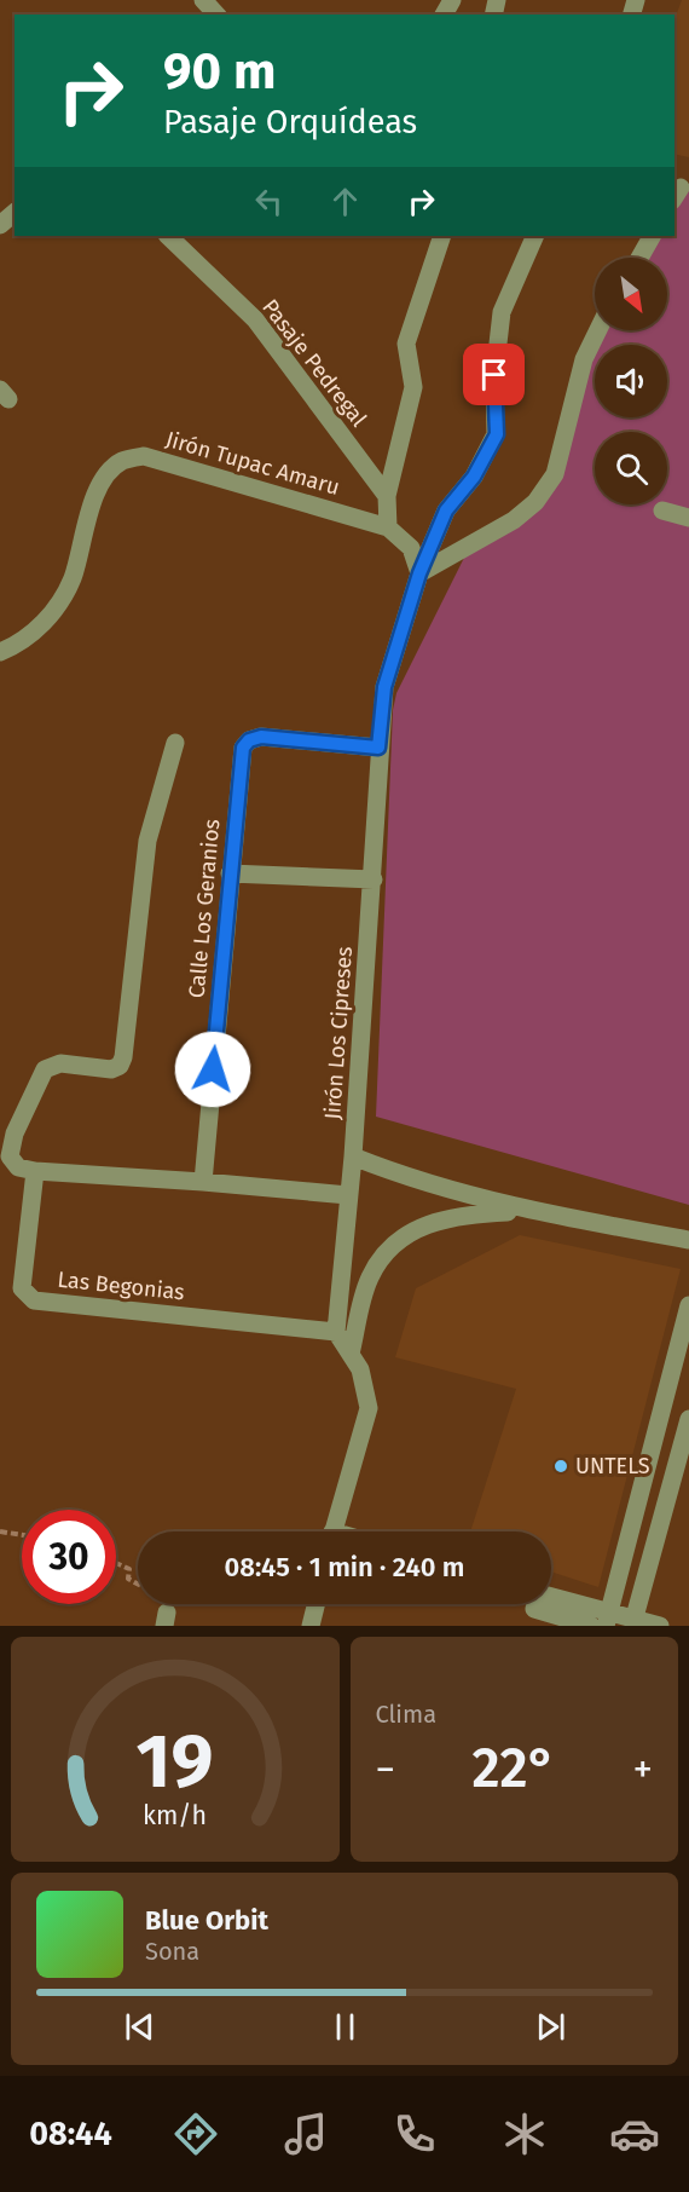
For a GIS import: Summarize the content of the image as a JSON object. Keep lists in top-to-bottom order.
{
  "streets": {
    "street": [
      "Pasaje Pedregal",
      "Jirón Tupac Amaru",
      "Calle Los Geranios",
      "Jirón Los Cipreses",
      "Las Begonias"
    ]
  },
  "crossings": [
    ["Calle Los Geranios", "Jirón Los Cipreses"],
    ["Jirón Los Cipreses", "Las Begonias"]
  ],
  "places": ["UNTELS"],
  "north": "bottom right",
  "page": {
    "turn": ["90 m", "Pasaje Orquídeas"],
    "limit": "30",
    "trip": "08:45 · 1 min · 240 m",
    "tile": "Clima",
    "heat": ["−", "22°", "+"],
    "song": ["Blue Orbit", "Sona"],
    "tabs": "08:44",
    "gauge": ["19", "km/h"]
  }
}
